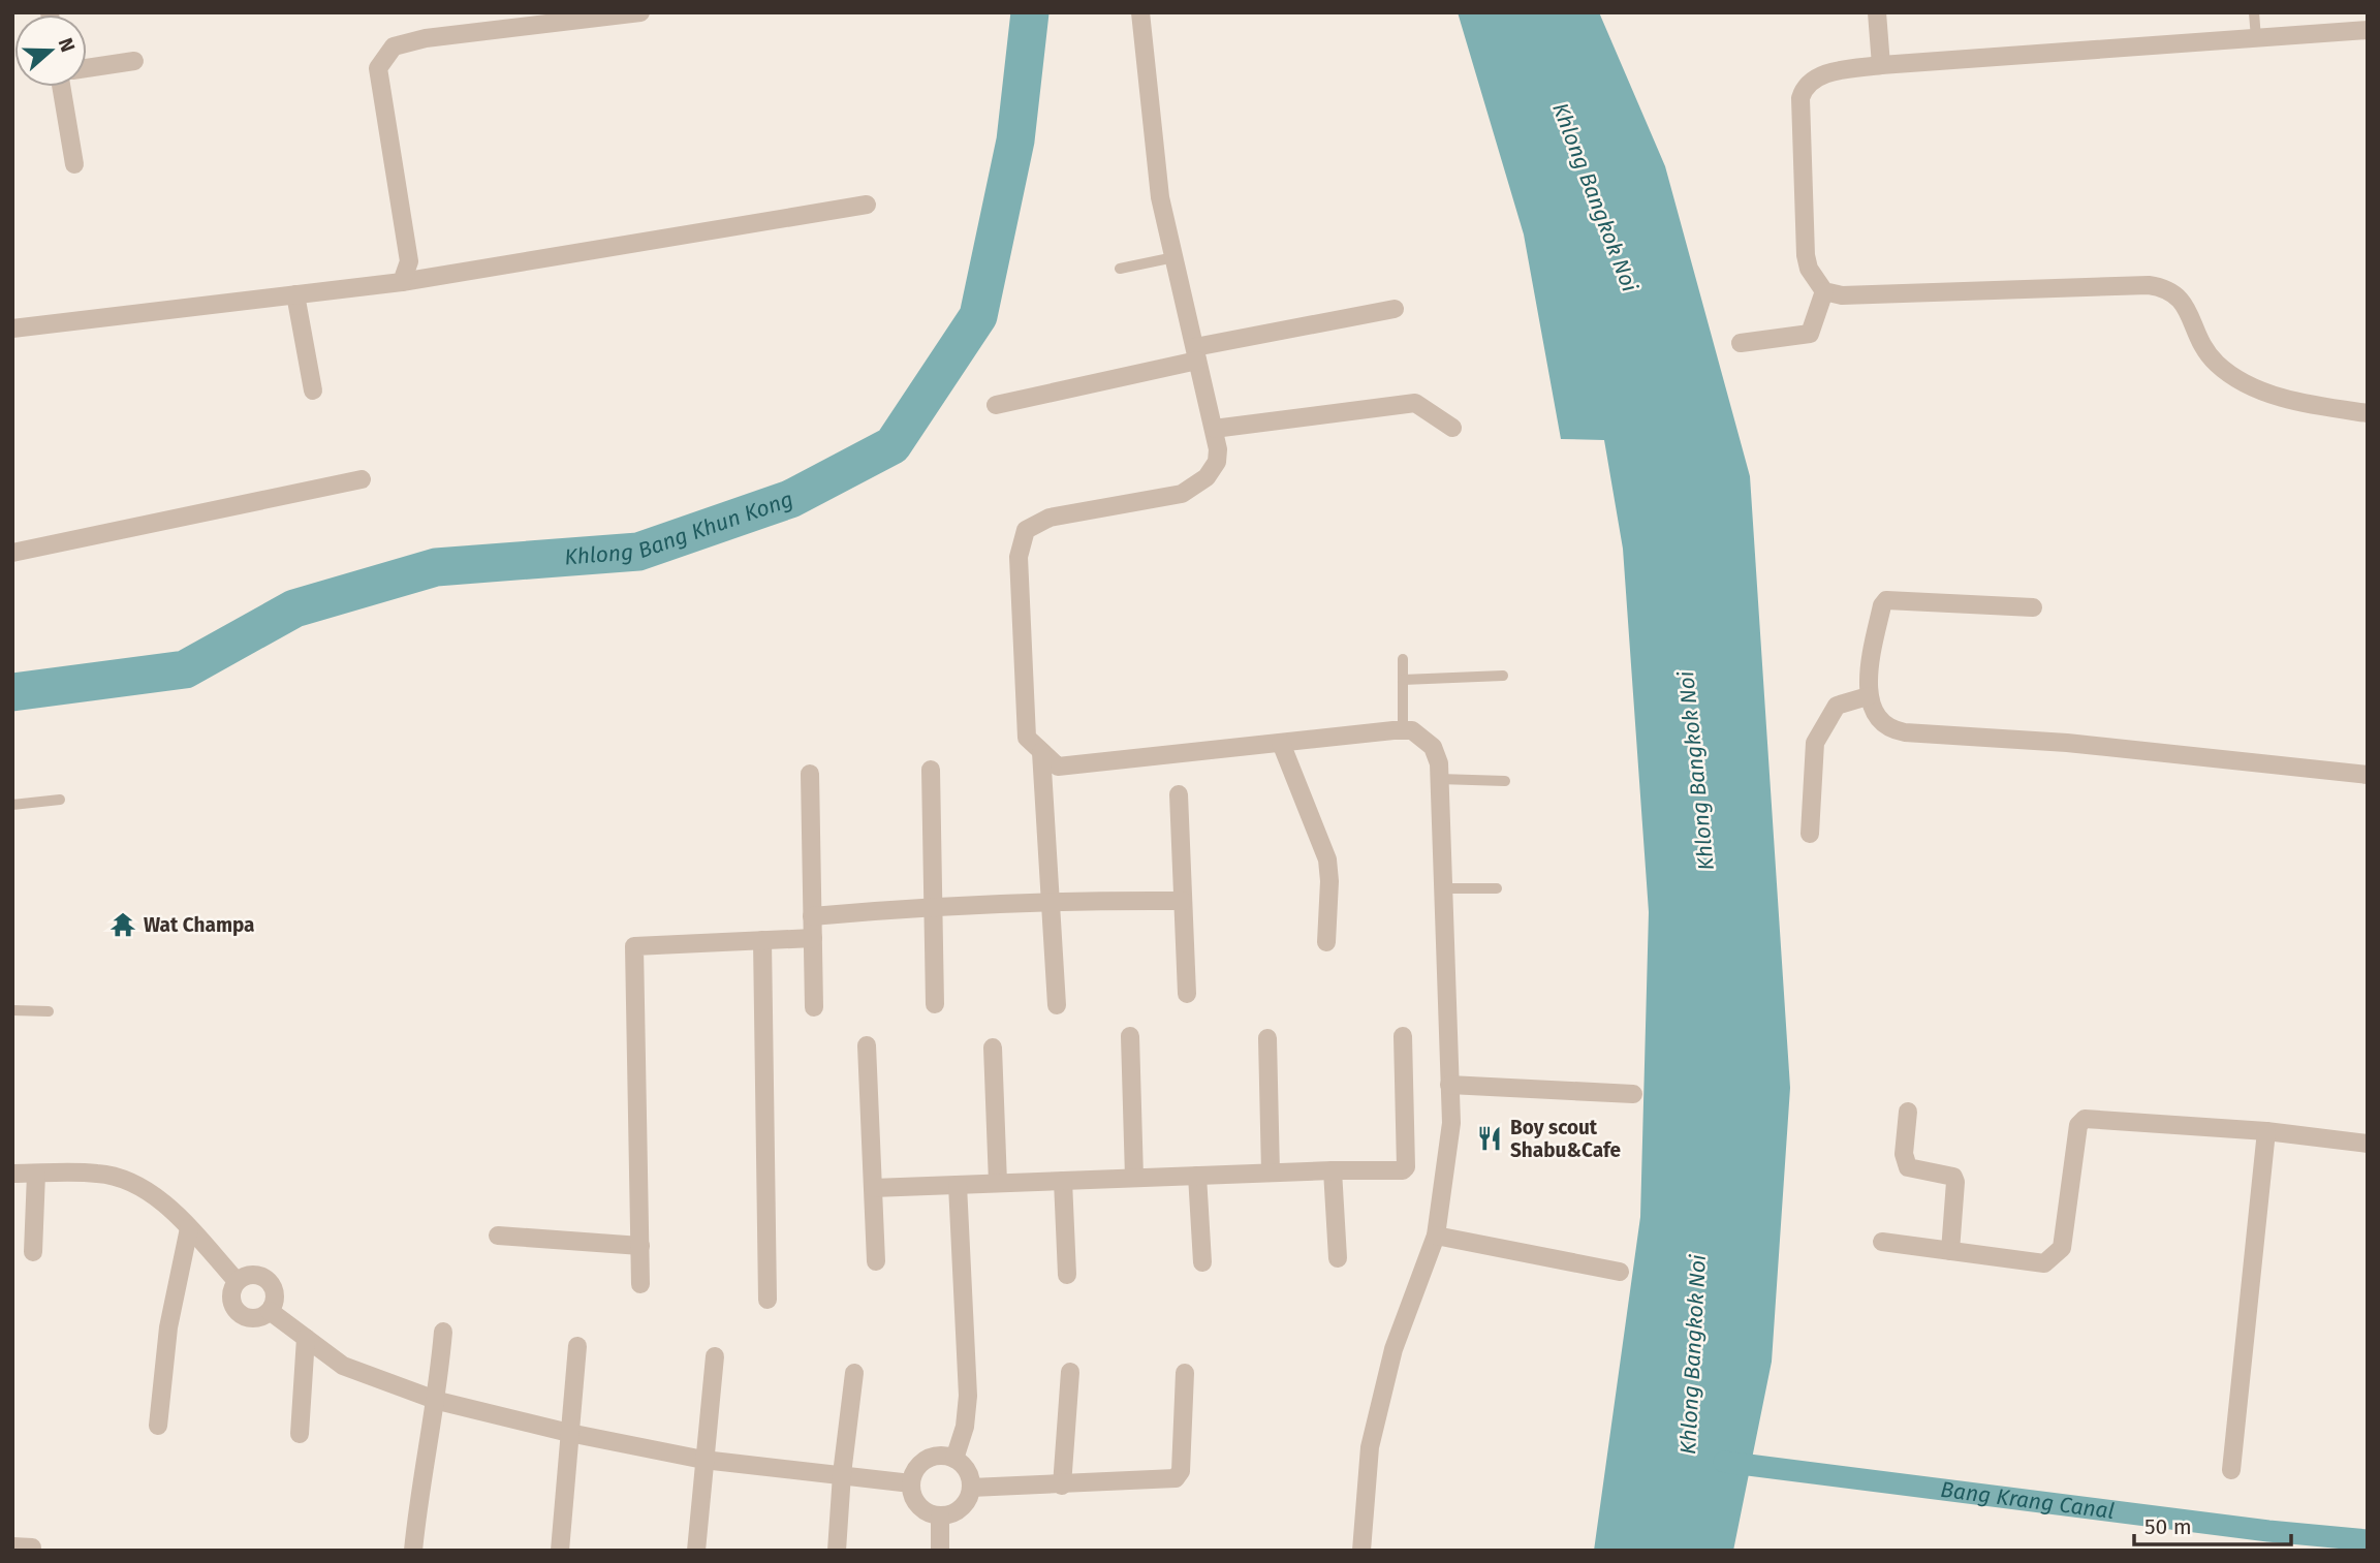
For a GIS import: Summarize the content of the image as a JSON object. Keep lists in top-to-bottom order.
{
  "water": ["Khlong Bangkok Noi", "Khlong Bang Khun Kong", "Bang Krang Canal"],
  "places": {
    "temple": ["Wat Champa"],
    "restaurant": ["Boy scout Shabu&Cafe"]
  },
  "scale_bar": "50 m",
  "north": "right"
}
